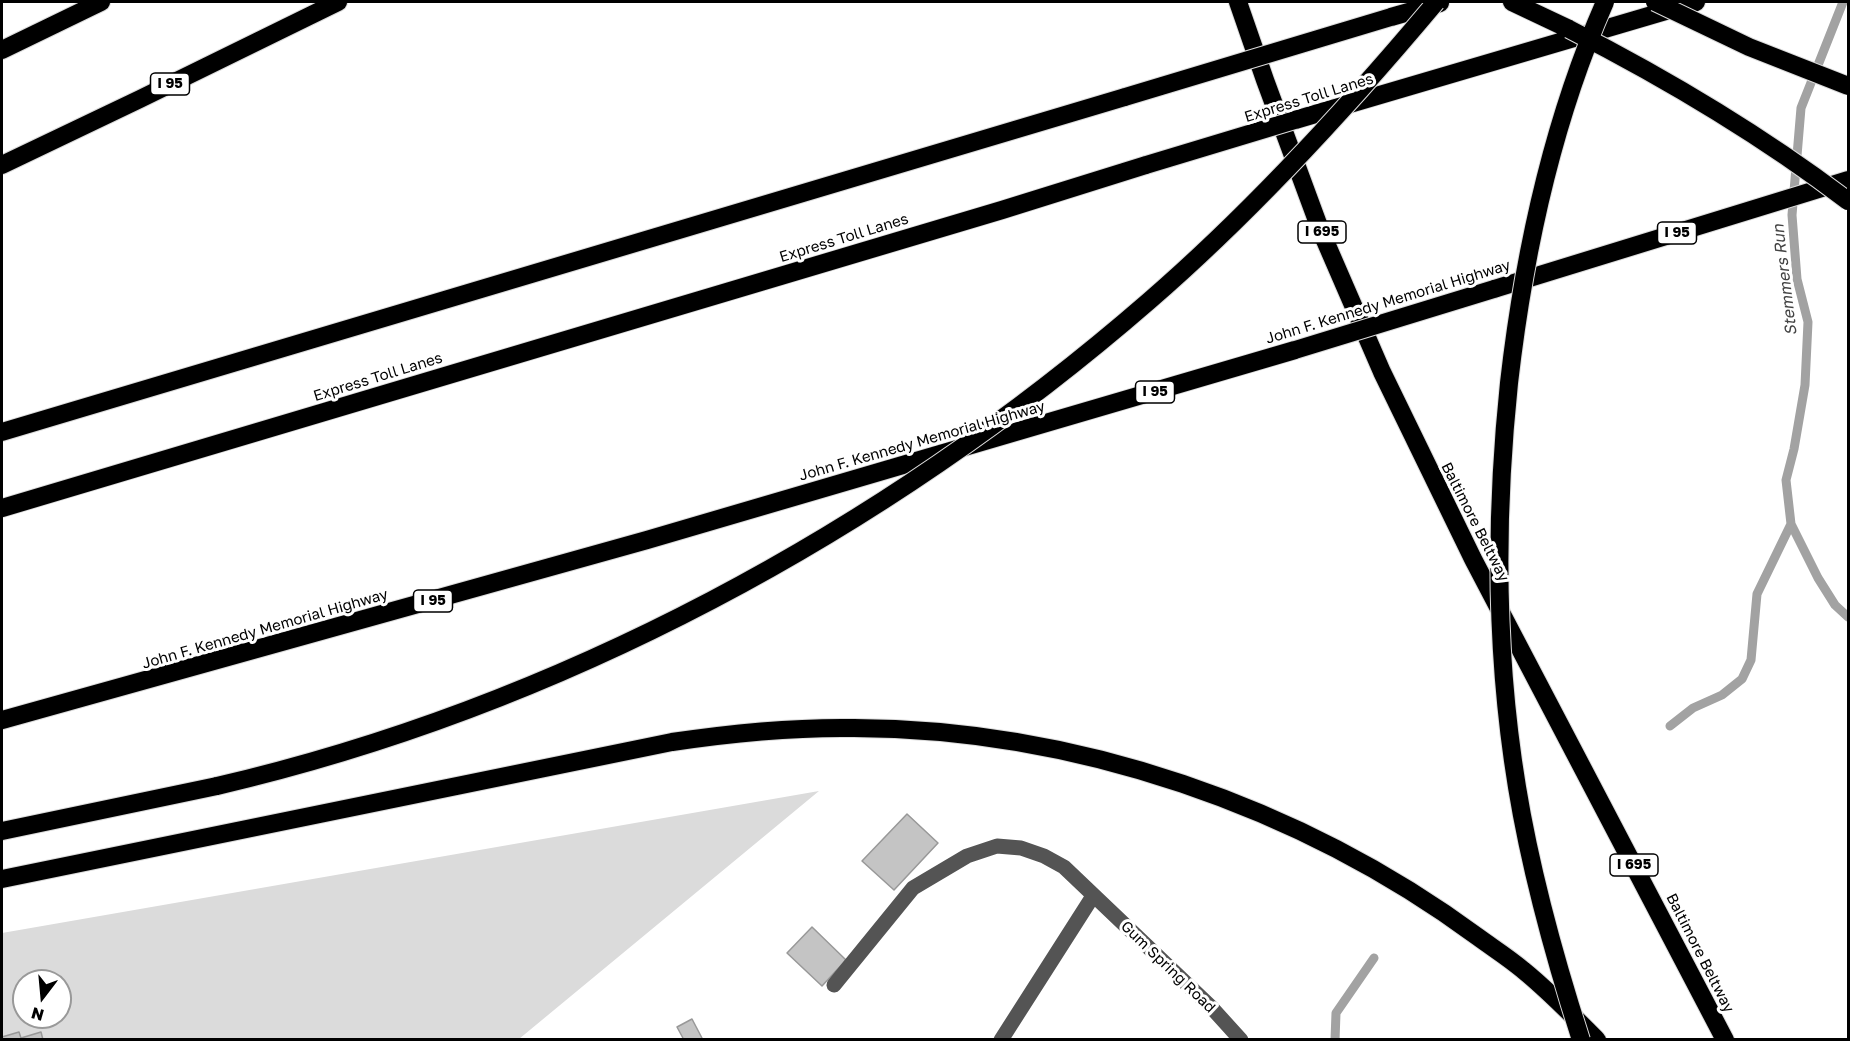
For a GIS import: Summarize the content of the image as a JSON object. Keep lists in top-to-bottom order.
{
  "streets": {
    "highway": [
      "I 95",
      "Express Toll Lanes",
      "I 695",
      "John F. Kennedy Memorial Highway",
      "Baltimore Beltway"
    ],
    "street": ["Gum Spring Road"]
  },
  "water": ["Stemmers Run"],
  "north": "bottom"
}
